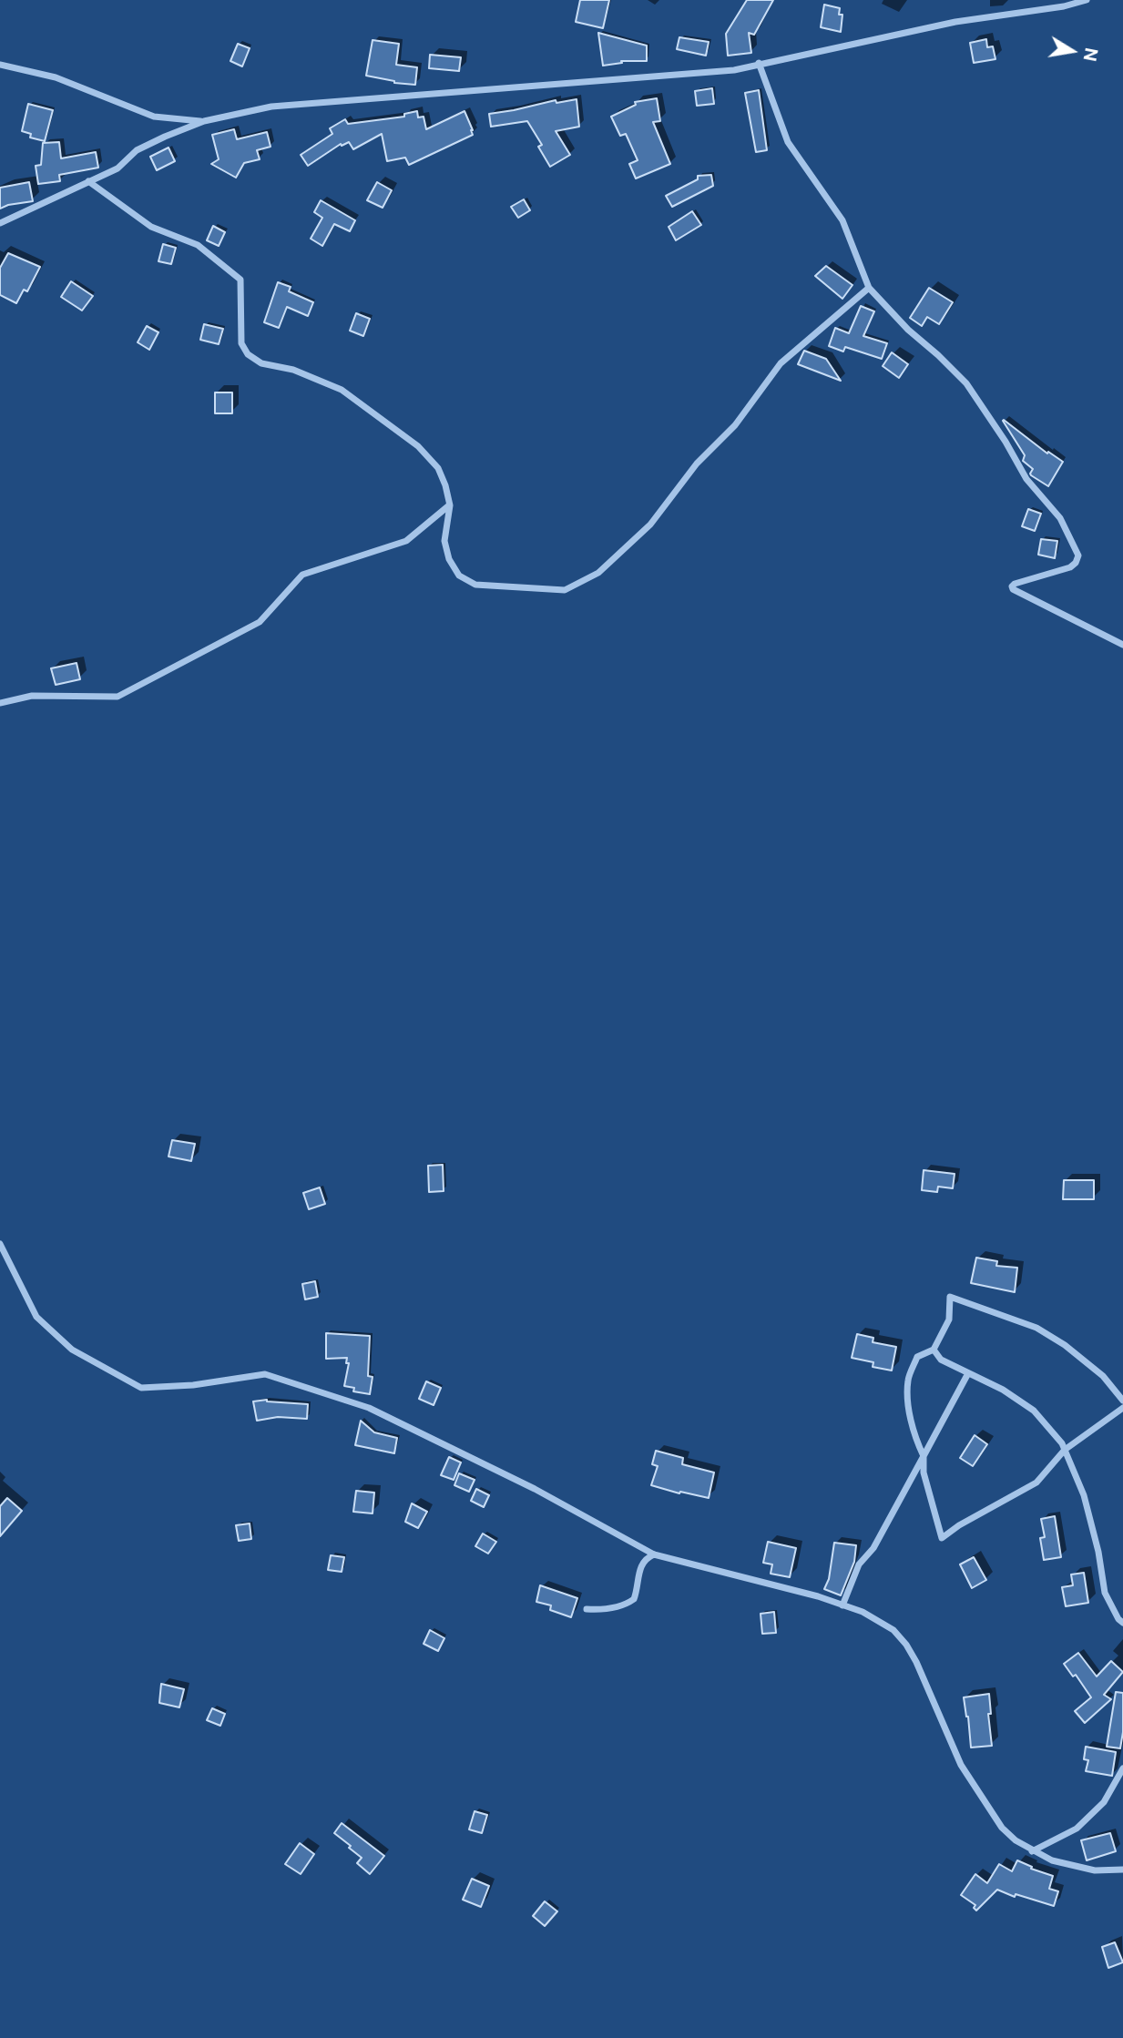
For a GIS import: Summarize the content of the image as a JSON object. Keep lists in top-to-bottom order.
{
  "north": "right"
}
